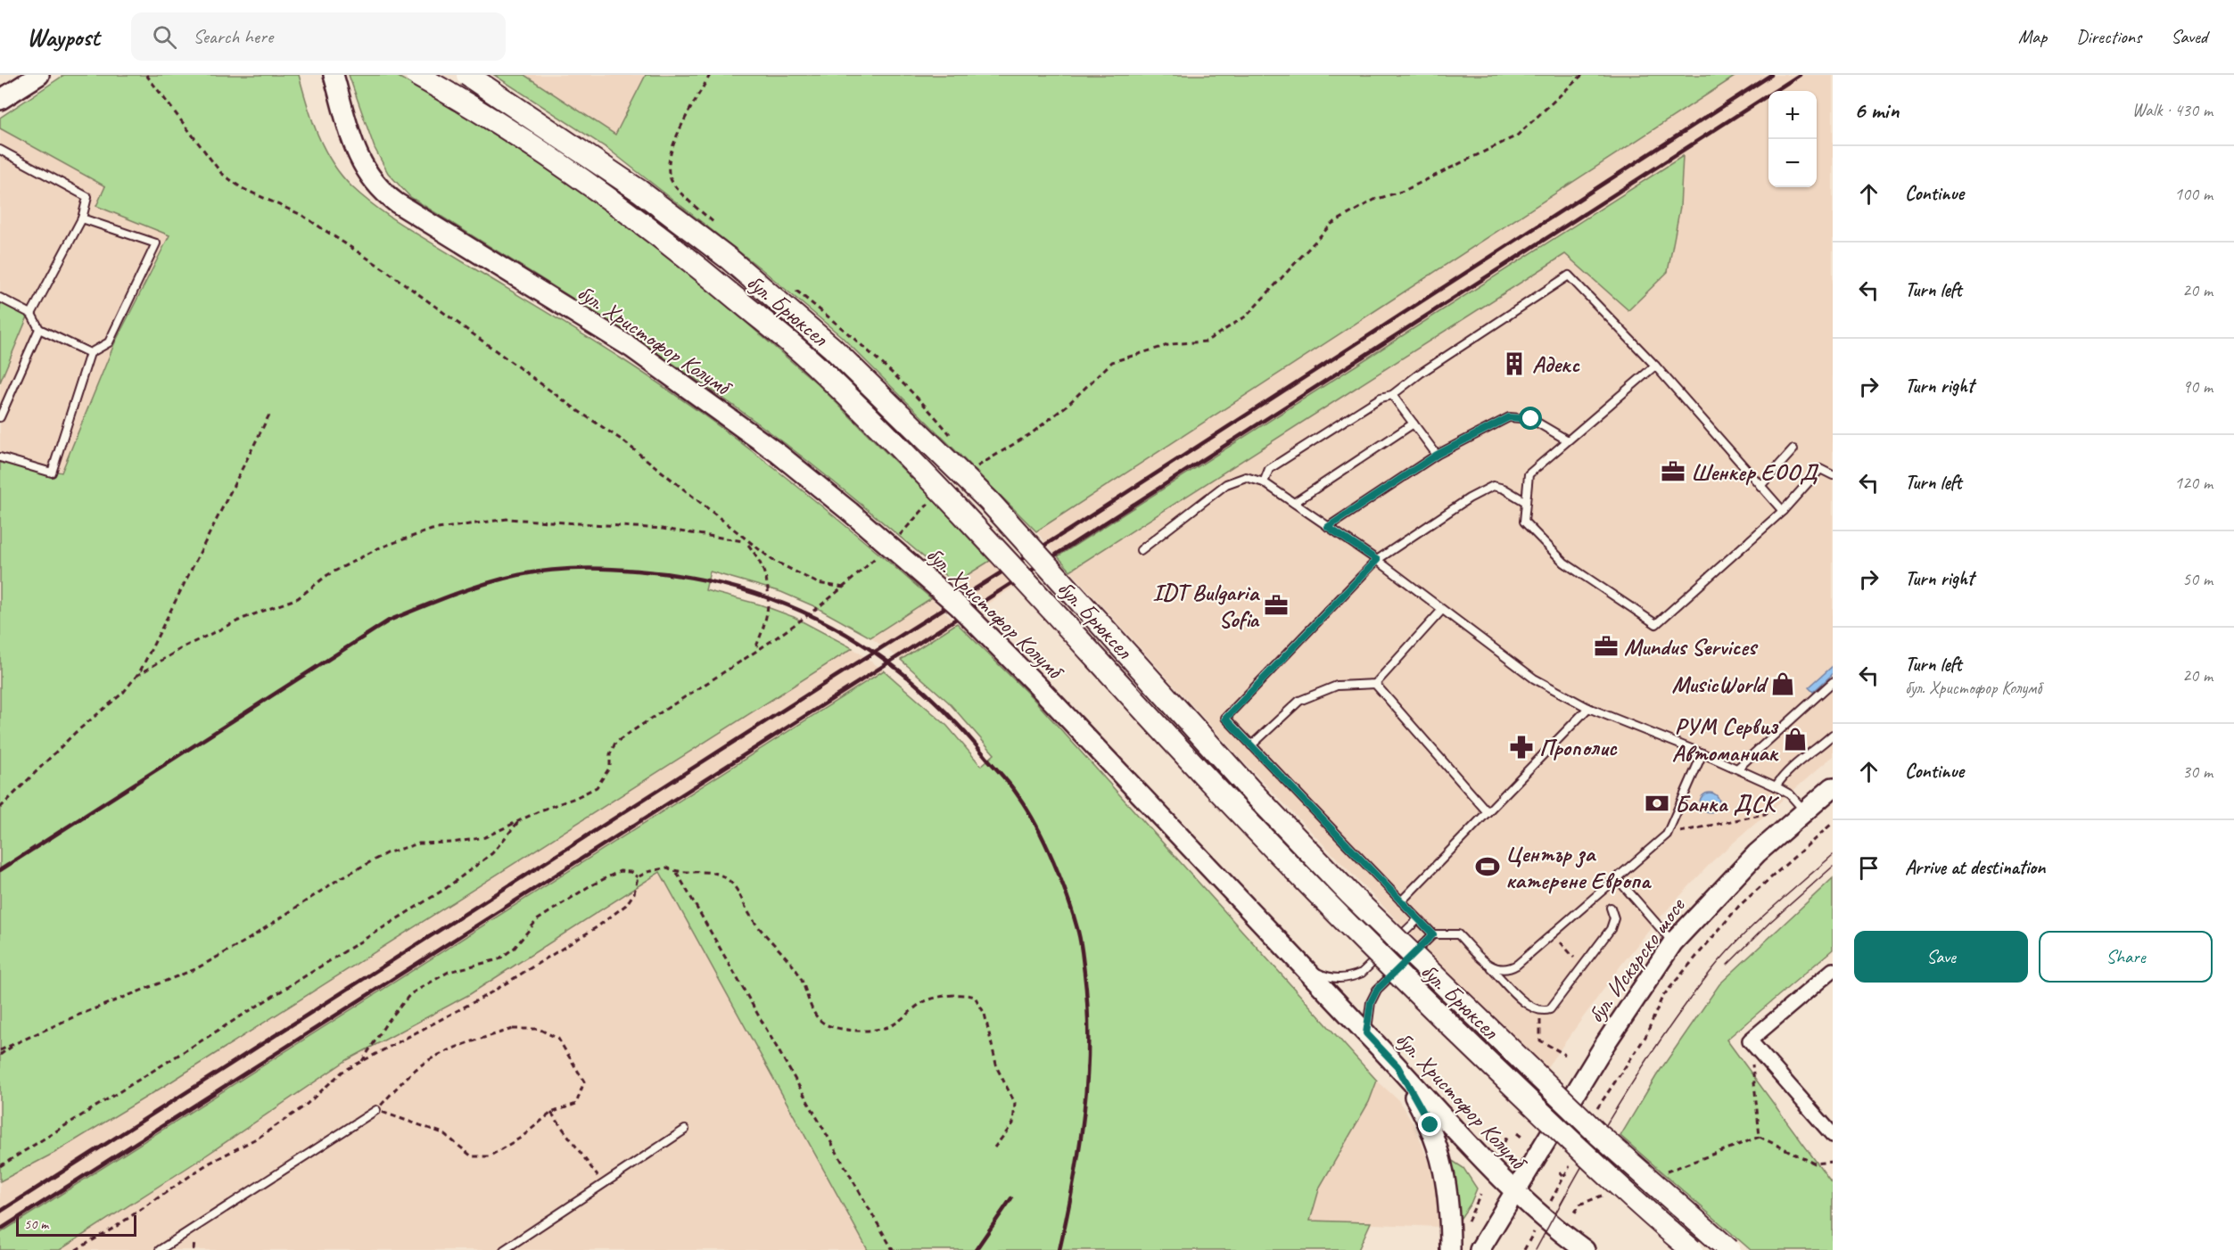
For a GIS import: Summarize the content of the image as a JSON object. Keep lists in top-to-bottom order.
{
  "streets": {
    "main road": ["бул. Брюксел"],
    "street": ["бул. Христофор Колумб", "бул. Искърско шосе"]
  },
  "crossings": [
    ["бул. Христофор Колумб", "бул. Искърско шосе"]
  ],
  "places": {
    "building": ["Адекс"],
    "office": ["Шенкер ЕООД", "IDT Bulgaria Sofia", "Mundus Services"],
    "shop": ["MusicWorld", "РУМ Сервиз Автоманиак"],
    "pharmacy": ["Прополис"],
    "bank": ["Банка ДСК"],
    "sports": ["Център за катерене Европа"]
  },
  "scale_bar": "50 m",
  "page": {
    "header": "Waypost",
    "search": "Search here",
    "nav": ["Map", "Directions", "Saved"],
    "heading": ["6 min", "Walk · 430 m"],
    "map_buttons": ["+", "−"],
    "list": [
      ["Continue", "100 m"],
      ["Turn left", "20 m"],
      ["Turn right", "90 m"],
      ["Turn left", "120 m"],
      ["Turn right", "50 m"],
      ["Turn left", "бул. Христофор Колумб", "20 m"],
      ["Continue", "30 m"],
      "Arrive at destination"
    ],
    "buttons": ["Save", "Share"],
    "scale": "50 m"
  }
}
